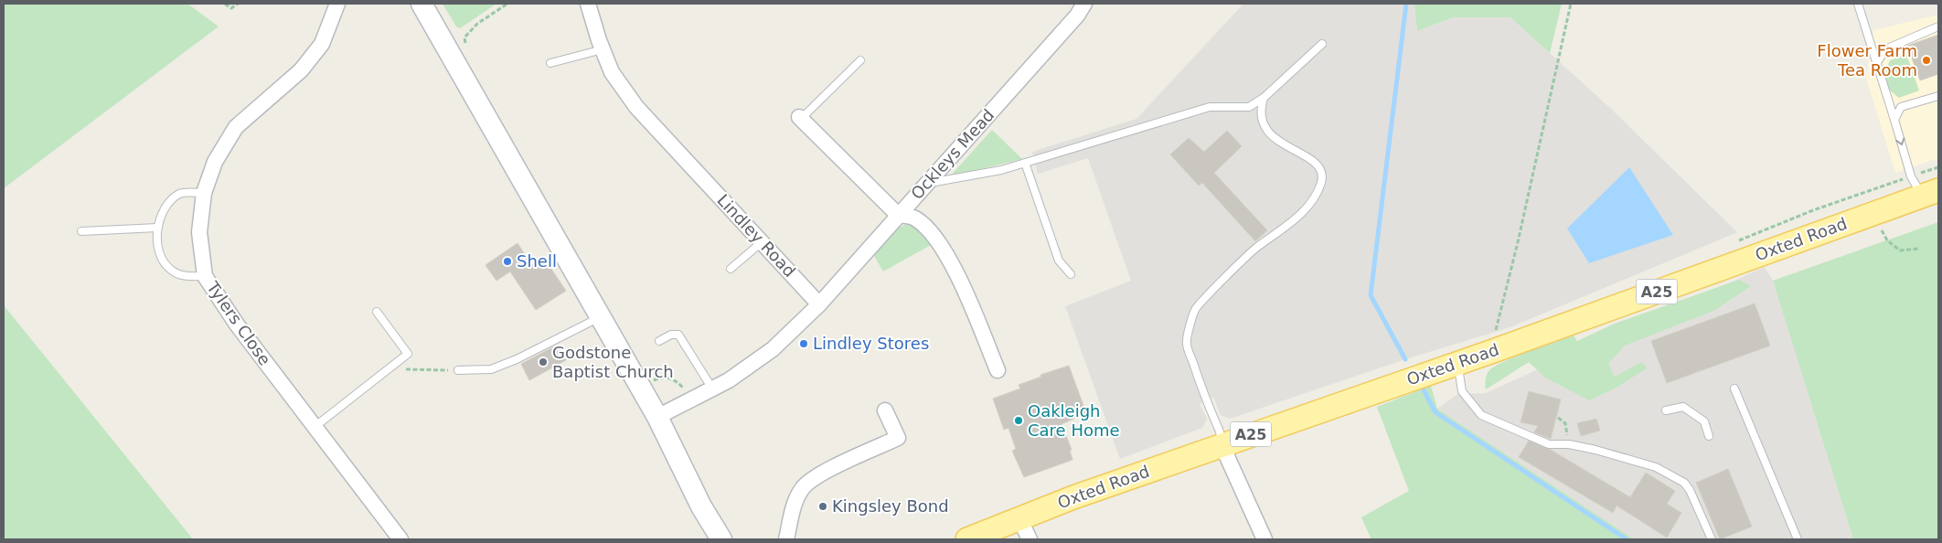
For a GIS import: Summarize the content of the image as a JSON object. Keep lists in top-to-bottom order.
{
  "streets": {
    "main road": ["Oxted Road", "A25"],
    "street": ["Ockleys Mead", "Lindley Road", "Tylers Close"]
  },
  "crossings": [
    ["Ockleys Mead", "Lindley Road"]
  ],
  "places": [
    "Flower Farm Tea Room",
    "Shell",
    "Lindley Stores",
    "Godstone Baptist Church",
    "Oakleigh Care Home",
    "Kingsley Bond"
  ]
}
